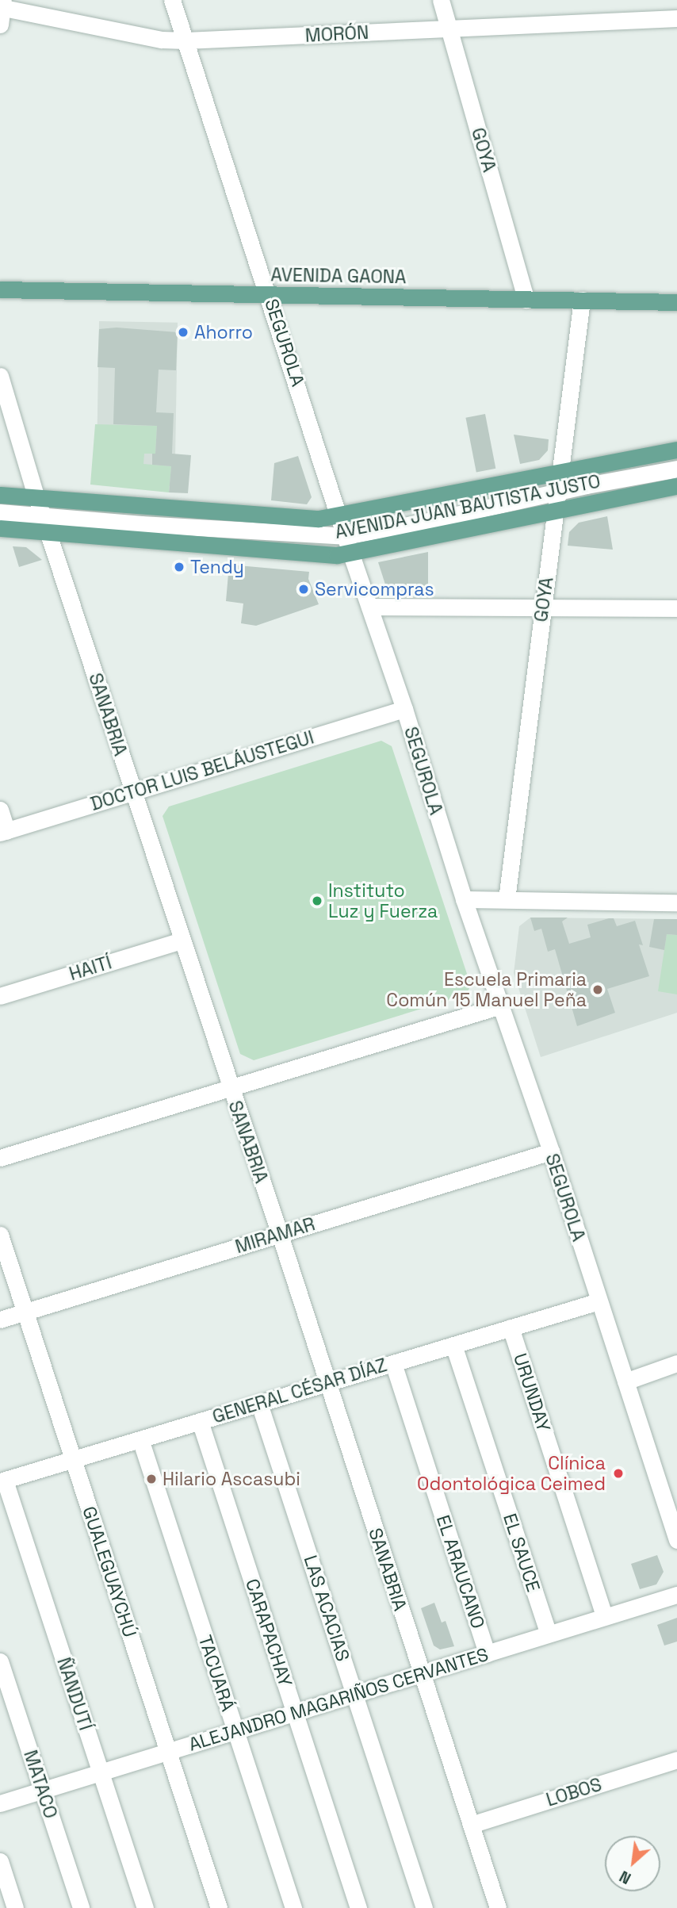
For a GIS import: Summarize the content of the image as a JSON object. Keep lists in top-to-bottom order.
{
  "streets": {
    "main road": ["AVENIDA GAONA", "AVENIDA JUAN BAUTISTA JUSTO"],
    "street": [
      "MORÓN",
      "GOYA",
      "SEGUROLA",
      "SANABRIA",
      "DOCTOR LUIS BELÁUSTEGUI",
      "HAITÍ",
      "MIRAMAR",
      "GENERAL CÉSAR DÍAZ",
      "URUNDAY",
      "EL SAUCE",
      "GUALEGUAYCHÚ",
      "EL ARAUCANO",
      "LAS ACACIAS",
      "CARAPACHAY",
      "TACUARÁ",
      "ÑANDUTÍ",
      "ALEJANDRO MAGARIÑOS CERVANTES",
      "MATACO",
      "LOBOS"
    ]
  },
  "crossings": [
    ["MORÓN", "GOYA"],
    ["MORÓN", "SEGUROLA"],
    ["GOYA", "AVENIDA GAONA"],
    ["GOYA", "AVENIDA JUAN BAUTISTA JUSTO"],
    ["AVENIDA GAONA", "SEGUROLA"],
    ["SEGUROLA", "AVENIDA JUAN BAUTISTA JUSTO"],
    ["SEGUROLA", "DOCTOR LUIS BELÁUSTEGUI"],
    ["SEGUROLA", "MIRAMAR"],
    ["SEGUROLA", "GENERAL CÉSAR DÍAZ"],
    ["AVENIDA JUAN BAUTISTA JUSTO", "SANABRIA"],
    ["SANABRIA", "DOCTOR LUIS BELÁUSTEGUI"],
    ["SANABRIA", "HAITÍ"],
    ["SANABRIA", "MIRAMAR"],
    ["SANABRIA", "GENERAL CÉSAR DÍAZ"],
    ["SANABRIA", "ALEJANDRO MAGARIÑOS CERVANTES"],
    ["SANABRIA", "LOBOS"],
    ["MIRAMAR", "GUALEGUAYCHÚ"],
    ["GENERAL CÉSAR DÍAZ", "URUNDAY"],
    ["GENERAL CÉSAR DÍAZ", "EL SAUCE"],
    ["GENERAL CÉSAR DÍAZ", "GUALEGUAYCHÚ"],
    ["GENERAL CÉSAR DÍAZ", "EL ARAUCANO"],
    ["GENERAL CÉSAR DÍAZ", "LAS ACACIAS"],
    ["GENERAL CÉSAR DÍAZ", "CARAPACHAY"],
    ["GENERAL CÉSAR DÍAZ", "TACUARÁ"],
    ["GENERAL CÉSAR DÍAZ", "ÑANDUTÍ"],
    ["URUNDAY", "ALEJANDRO MAGARIÑOS CERVANTES"],
    ["EL SAUCE", "ALEJANDRO MAGARIÑOS CERVANTES"],
    ["GUALEGUAYCHÚ", "ALEJANDRO MAGARIÑOS CERVANTES"],
    ["EL ARAUCANO", "ALEJANDRO MAGARIÑOS CERVANTES"],
    ["LAS ACACIAS", "ALEJANDRO MAGARIÑOS CERVANTES"],
    ["CARAPACHAY", "ALEJANDRO MAGARIÑOS CERVANTES"],
    ["TACUARÁ", "ALEJANDRO MAGARIÑOS CERVANTES"],
    ["ÑANDUTÍ", "ALEJANDRO MAGARIÑOS CERVANTES"],
    ["ALEJANDRO MAGARIÑOS CERVANTES", "MATACO"]
  ],
  "places": [
    "Ahorro",
    "Tendy",
    "Servicompras",
    "Instituto Luz y Fuerza",
    "Escuela Primaria Común 15 Manuel Peña",
    "Clínica Odontológica Ceimed",
    "Hilario Ascasubi"
  ],
  "north": "bottom left"
}
